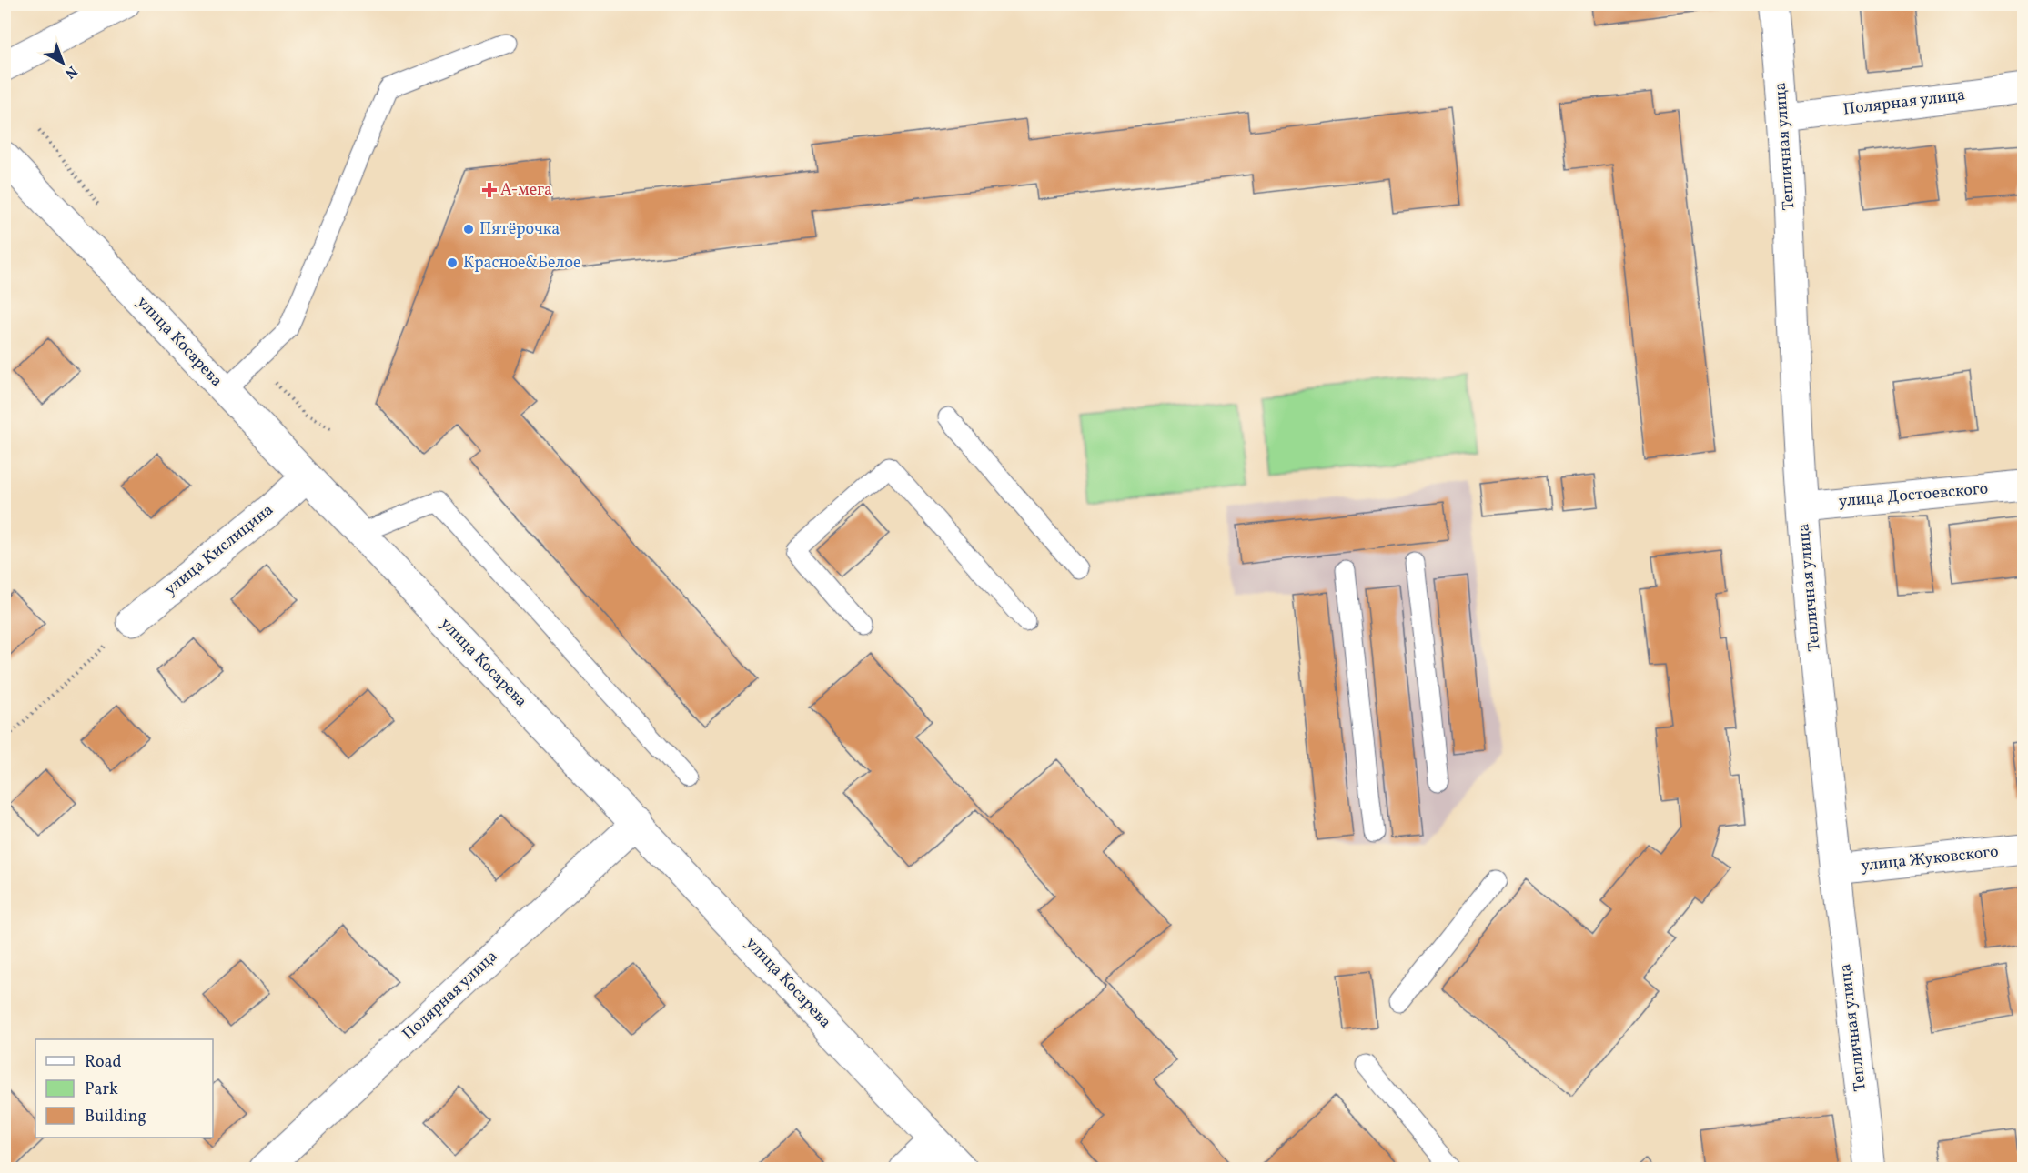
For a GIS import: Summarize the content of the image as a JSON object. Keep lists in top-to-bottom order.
{
  "streets": {
    "street": [
      "Полярная улица",
      "Тепличная улица",
      "улица Косарева",
      "улица Достоевского",
      "улица Кислицина",
      "улица Жуковского"
    ]
  },
  "crossings": [
    ["Полярная улица", "Тепличная улица"],
    ["Полярная улица", "улица Косарева"],
    ["Тепличная улица", "улица Достоевского"],
    ["Тепличная улица", "улица Жуковского"],
    ["улица Косарева", "улица Кислицина"]
  ],
  "places": {
    "health": ["А-мега"],
    "other": ["Пятёрочка", "Красное&Белое"]
  },
  "legend": ["Road", "Park", "Building"],
  "north": "bottom right"
}
